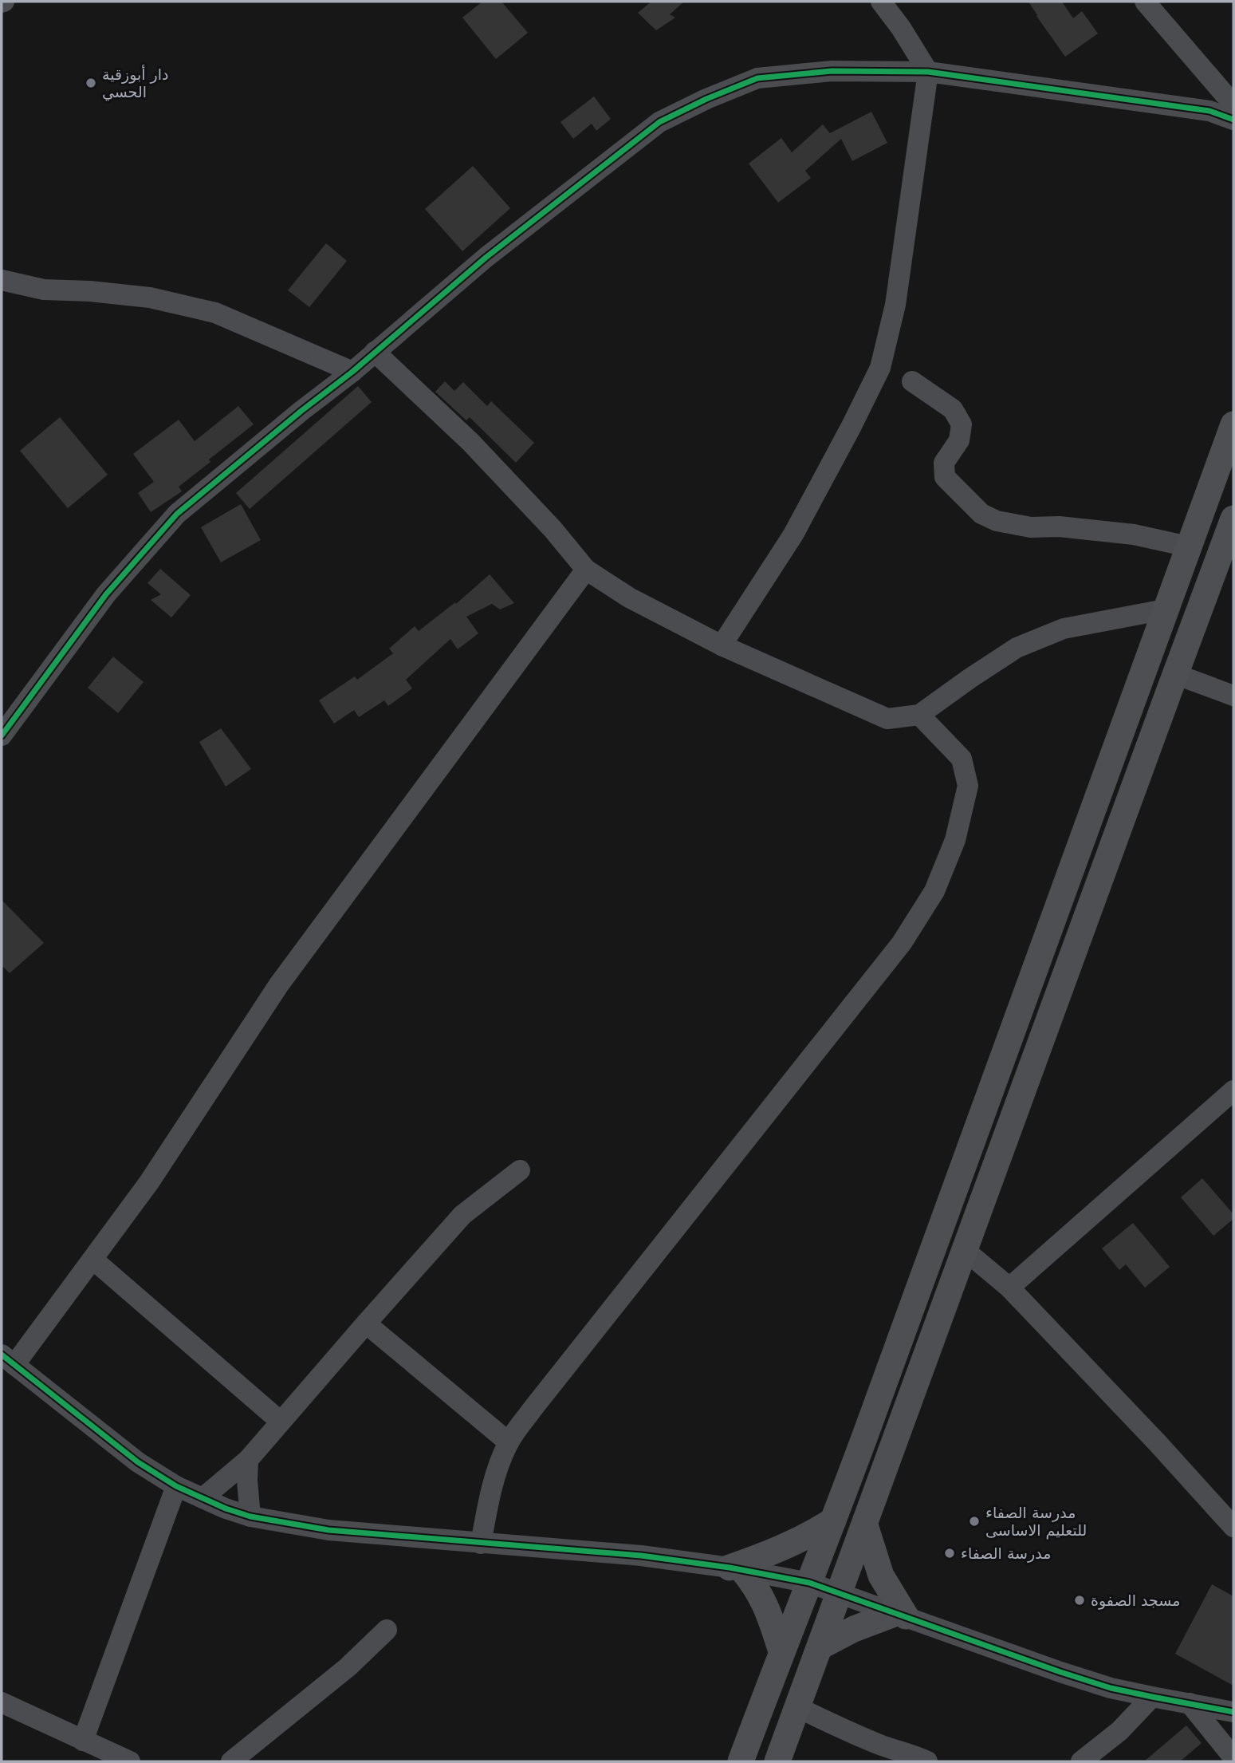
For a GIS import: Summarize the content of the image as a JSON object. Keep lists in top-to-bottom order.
{
  "places": [
    "دار أبوزقية الحسي",
    "مدرسة الصفاء للتعليم الاساسى",
    "مدرسة الصفاء",
    "مسجد الصفوة"
  ]
}
